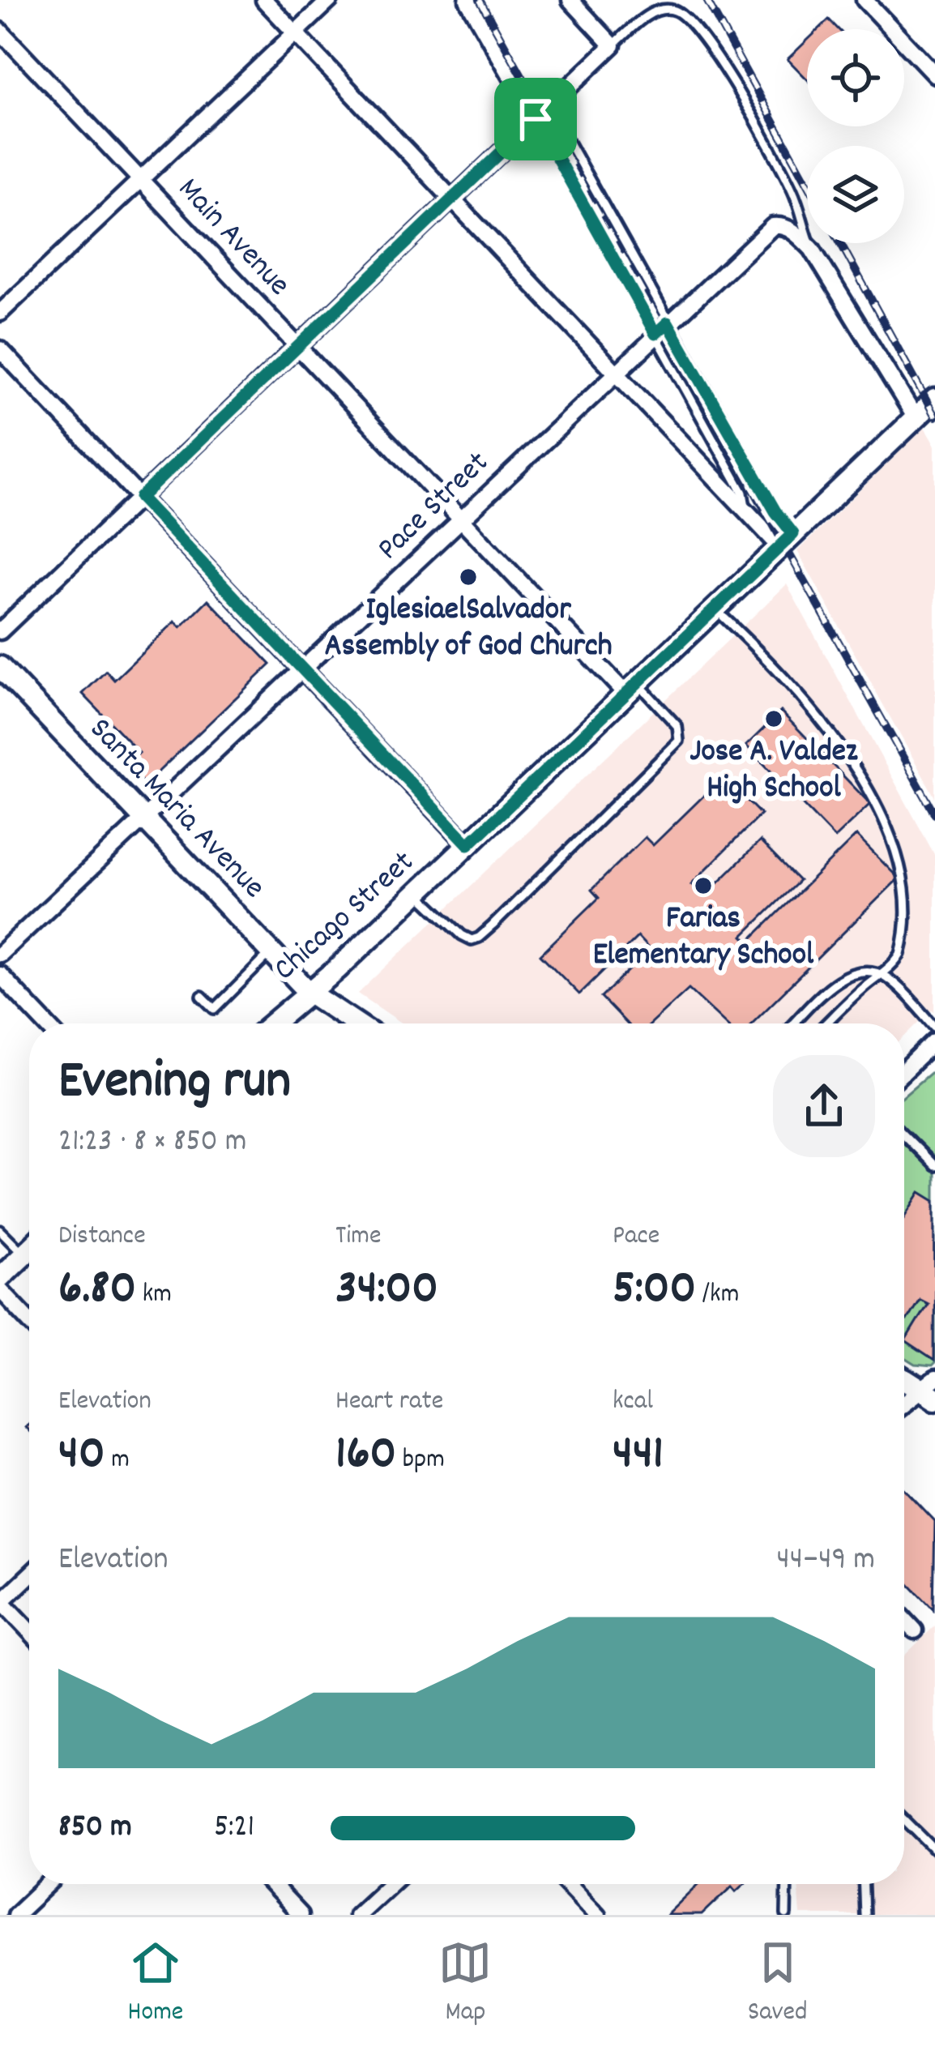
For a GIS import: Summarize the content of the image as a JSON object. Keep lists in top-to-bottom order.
{
  "streets": {
    "street": [
      "Main Avenue",
      "Pace Street",
      "Santa Maria Avenue",
      "Chicago Street"
    ]
  },
  "crossings": [
    ["Main Avenue", "Pace Street"],
    ["Main Avenue", "Chicago Street"],
    ["Pace Street", "Santa Maria Avenue"],
    ["Santa Maria Avenue", "Chicago Street"]
  ],
  "places": ["IglesiaelSalvador Assembly of God Church", "Jose A. Valdez High School", "Farias Elementary School"],
  "page": {
    "heading": ["Evening run", "21:23 · 8 × 850 m"],
    "stats": [
      ["Distance", "6.80 km"],
      ["Time", "34:00"],
      ["Pace", "5:00 /km"],
      ["Elevation", "40 m"],
      ["Heart rate", "160 bpm"],
      ["kcal", "441"]
    ],
    "chart": ["Elevation", "44–49 m"],
    "list": [
      {
        "name": "850 m",
        "note": "5:21"
      }
    ],
    "tabs": ["Home", "Map", "Saved"]
  }
}
